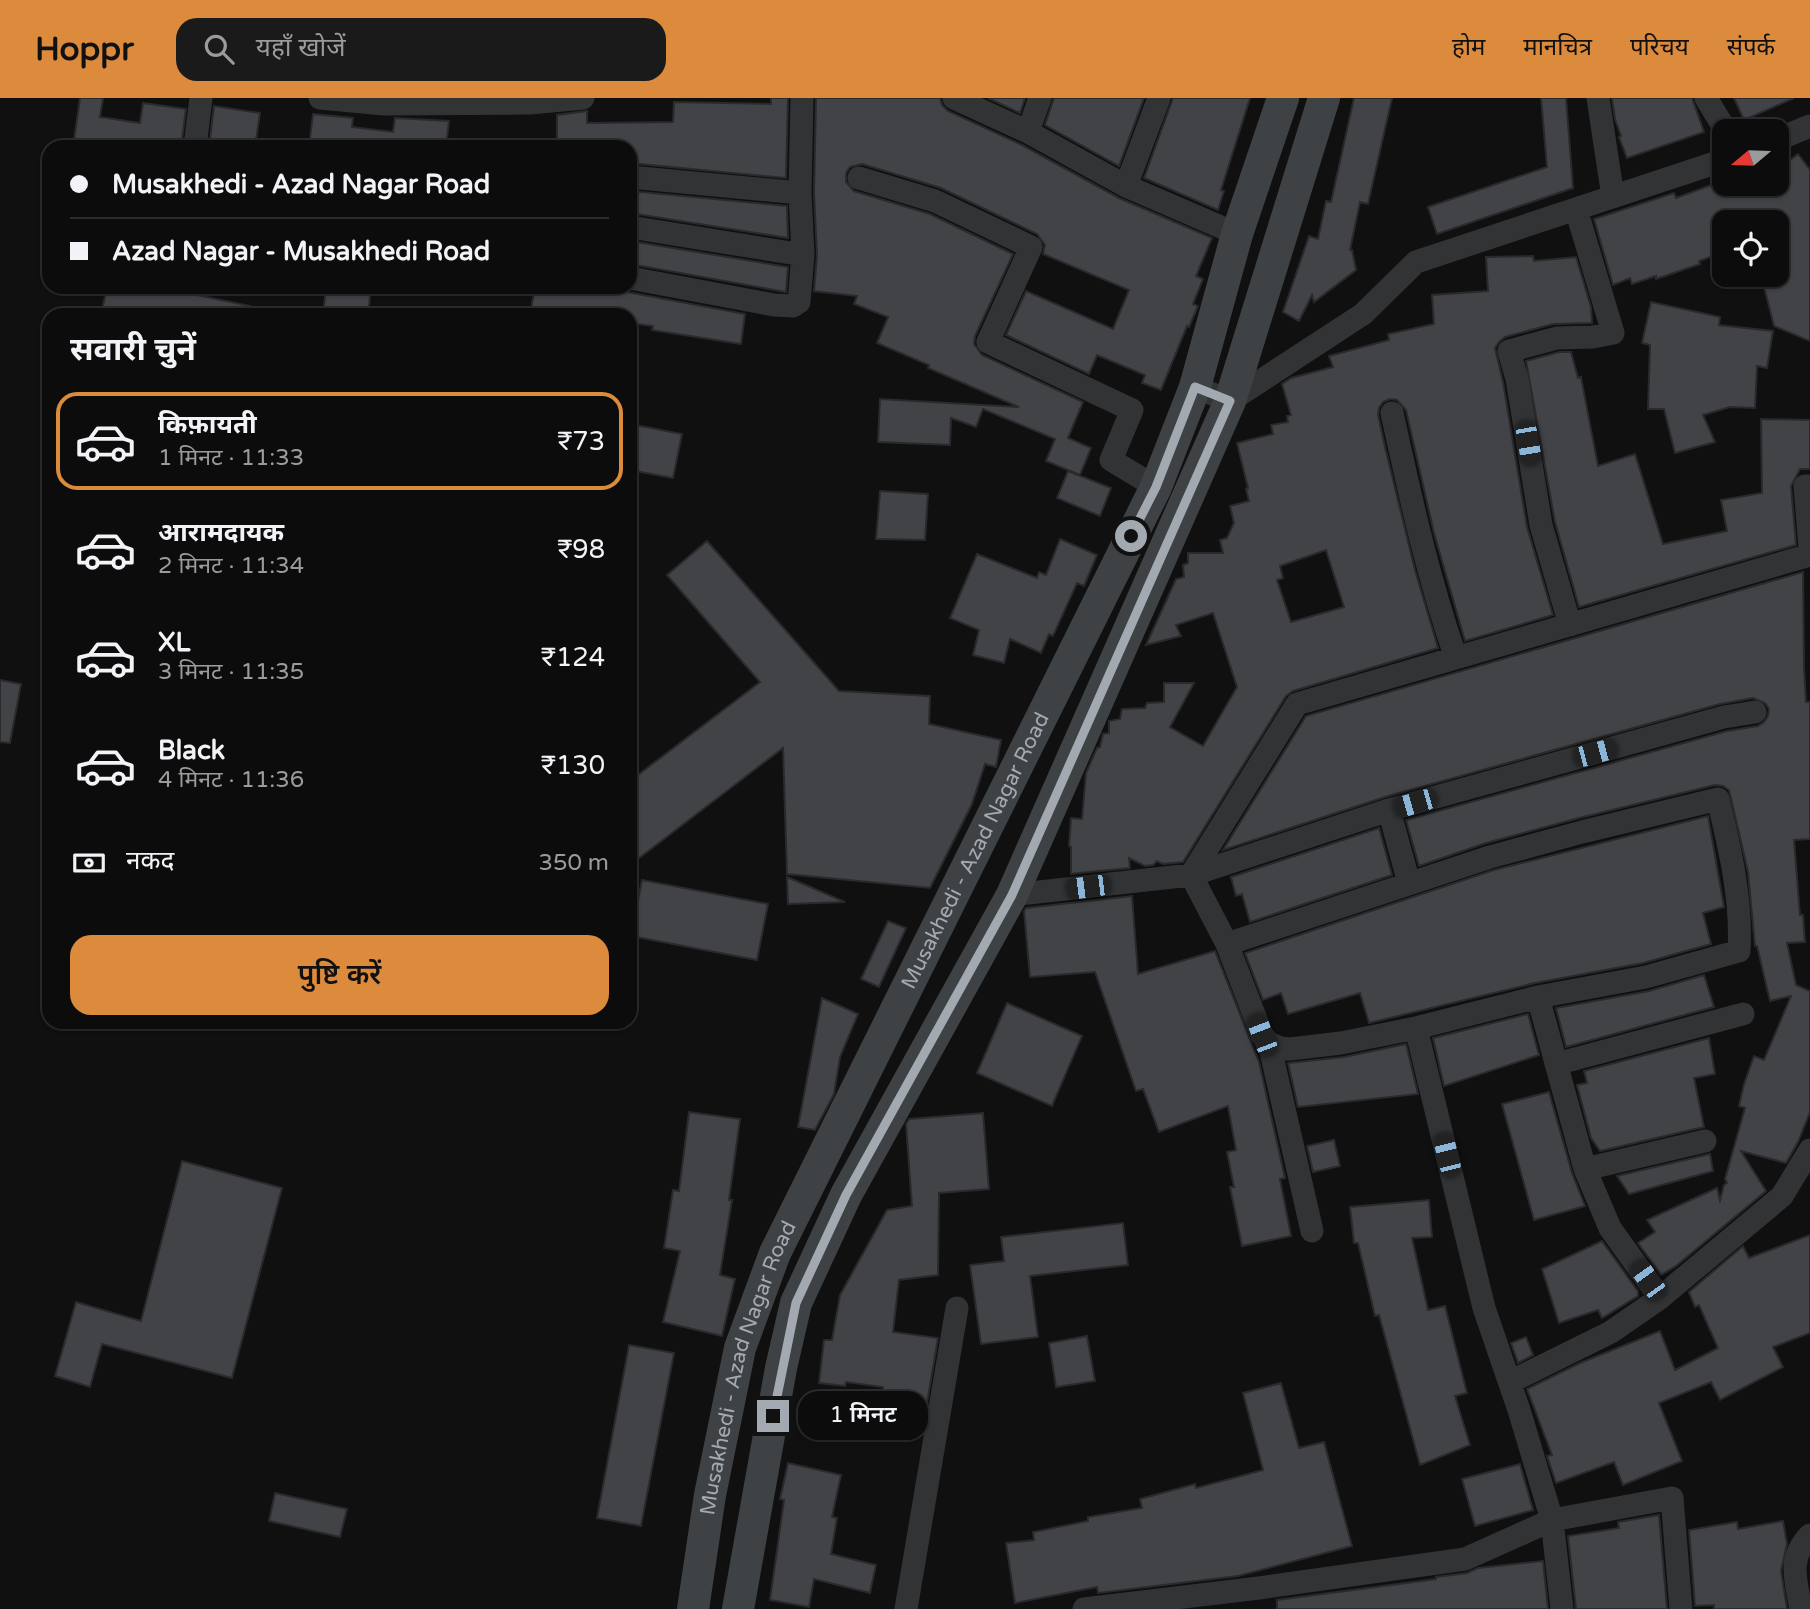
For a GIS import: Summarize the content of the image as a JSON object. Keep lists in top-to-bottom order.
{
  "streets": {
    "main road": ["Musakhedi - Azad Nagar Road"]
  },
  "north": "left",
  "page": {
    "header": "Hoppr",
    "search": "यहाँ खोजें",
    "nav": [
      "होम",
      "मानचित्र",
      "परिचय",
      "संपर्क"
    ],
    "banner": ["Musakhedi - Azad Nagar Road", "Azad Nagar - Musakhedi Road"],
    "heading": "सवारी चुनें",
    "list": [
      {
        "name": "किफ़ायती",
        "note": "1 मिनट · 11:33",
        "value": "₹73"
      },
      {
        "name": "आरामदायक",
        "note": "2 मिनट · 11:34",
        "value": "₹98"
      },
      {
        "name": "XL",
        "note": "3 मिनट · 11:35",
        "value": "₹124"
      },
      {
        "name": "Black",
        "note": "4 मिनट · 11:36",
        "value": "₹130"
      }
    ],
    "pay": ["नकद", "350 m"],
    "buttons": "पुष्टि करें",
    "bubble": "1 मिनट"
  }
}
